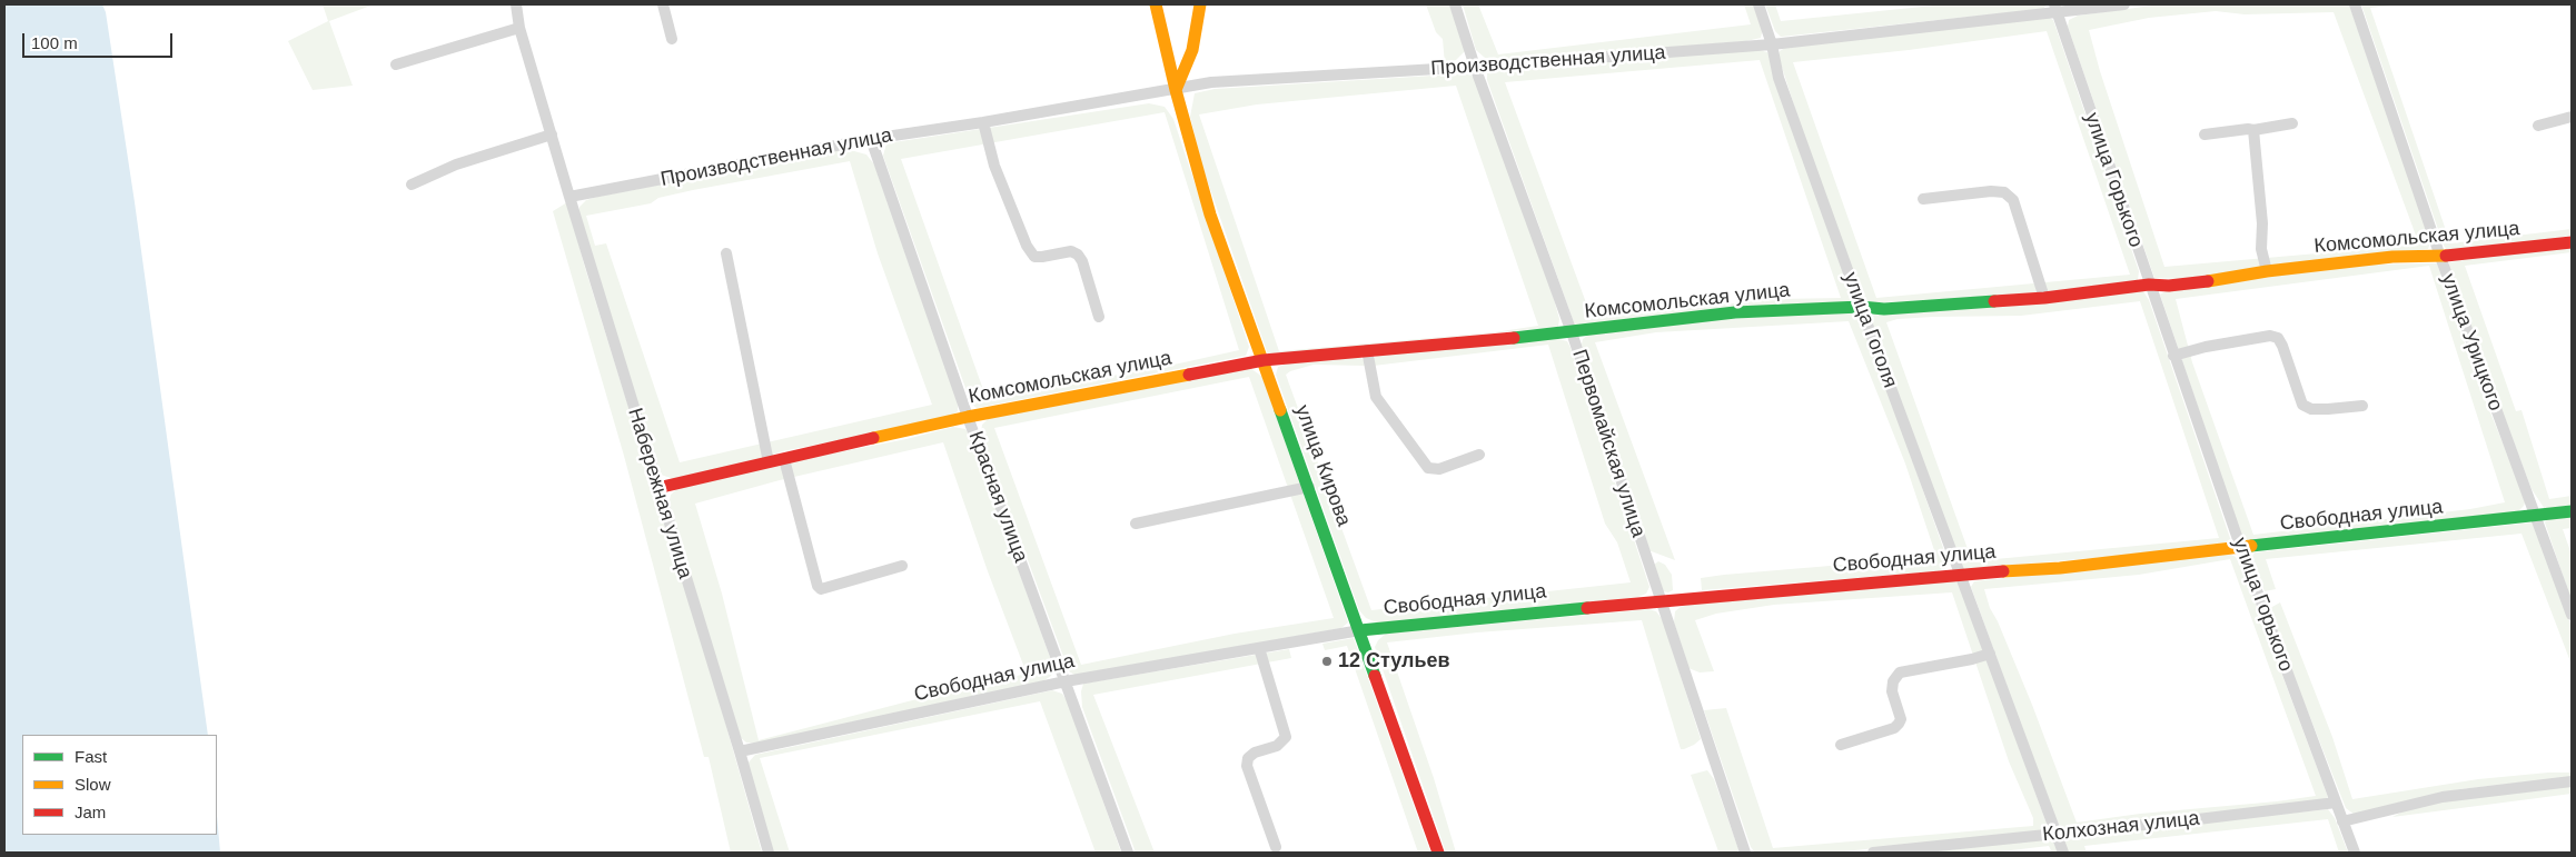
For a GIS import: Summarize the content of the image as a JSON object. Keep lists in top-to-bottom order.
{
  "streets": {
    "street": [
      "Производственная улица",
      "улица Горького",
      "Комсомольская улица",
      "улица Гоголя",
      "улица Урицкого",
      "Первомайская улица",
      "улица Кирова",
      "Набережная улица",
      "Красная улица",
      "Свободная улица",
      "Колхозная улица"
    ]
  },
  "crossings": [
    ["Производственная улица", "улица Горького"],
    ["Производственная улица", "улица Гоголя"],
    ["Производственная улица", "Первомайская улица"],
    ["Производственная улица", "улица Кирова"],
    ["Производственная улица", "Набережная улица"],
    ["Производственная улица", "Красная улица"],
    ["улица Горького", "Комсомольская улица"],
    ["улица Горького", "Свободная улица"],
    ["улица Горького", "Колхозная улица"],
    ["Комсомольская улица", "улица Гоголя"],
    ["Комсомольская улица", "улица Урицкого"],
    ["Комсомольская улица", "Первомайская улица"],
    ["Комсомольская улица", "улица Кирова"],
    ["Комсомольская улица", "Набережная улица"],
    ["Комсомольская улица", "Красная улица"],
    ["улица Гоголя", "Свободная улица"],
    ["улица Гоголя", "Колхозная улица"],
    ["улица Урицкого", "Свободная улица"],
    ["Первомайская улица", "Свободная улица"],
    ["улица Кирова", "Свободная улица"],
    ["Набережная улица", "Свободная улица"],
    ["Красная улица", "Свободная улица"]
  ],
  "places": ["12 Стульев"],
  "legend": ["Fast", "Slow", "Jam"],
  "scale_bar": "100 m"
}
